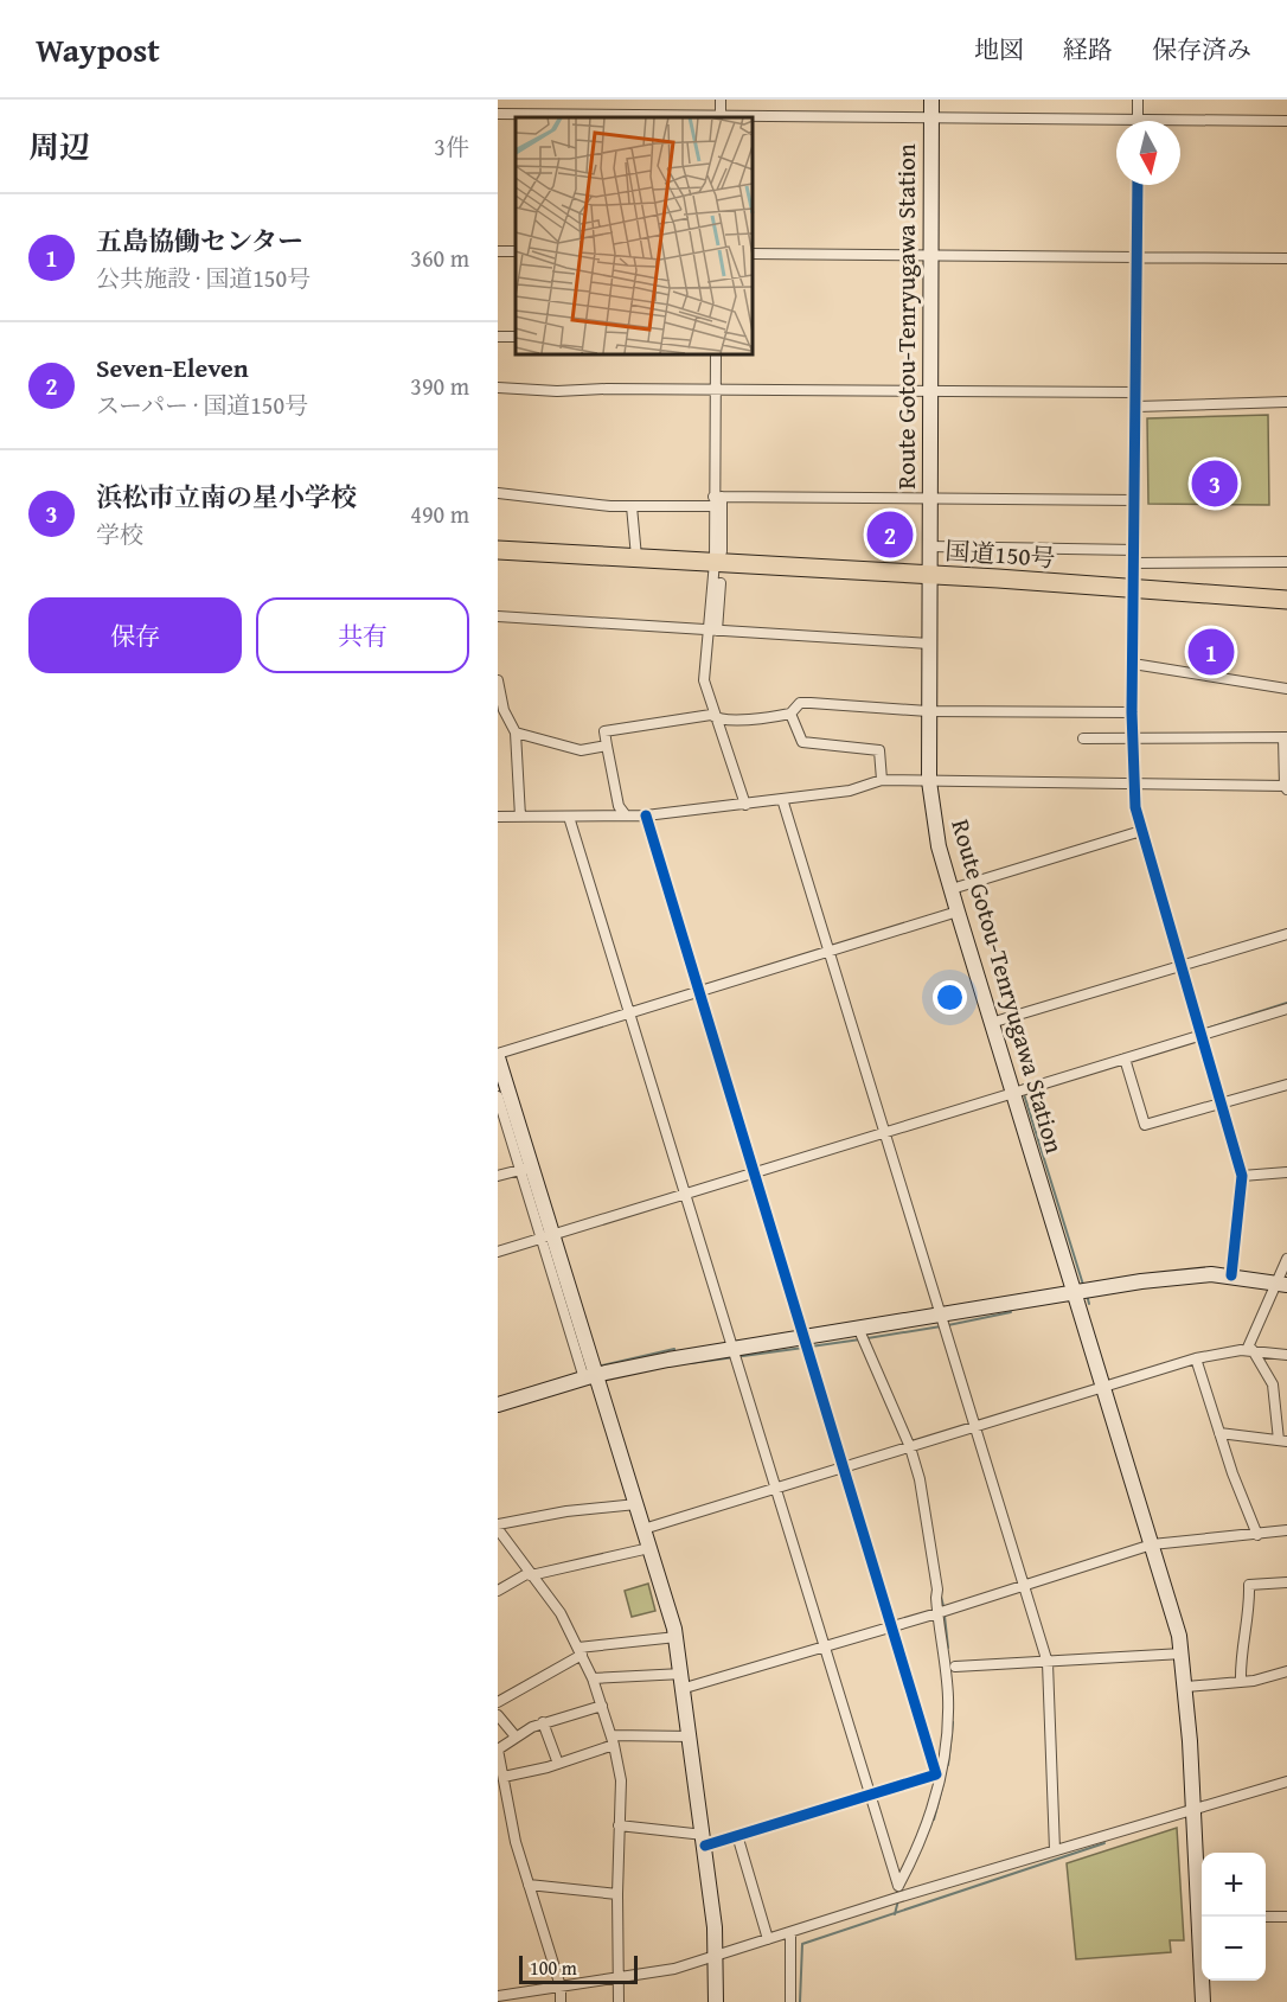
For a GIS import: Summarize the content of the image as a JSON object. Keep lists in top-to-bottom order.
{
  "streets": {
    "highway": ["国道150号"],
    "street": ["Route Gotou-Tenryugawa Station"]
  },
  "crossings": [
    ["Route Gotou-Tenryugawa Station", "国道150号"]
  ],
  "scale_bar": "100 m",
  "north": "bottom",
  "page": {
    "header": "Waypost",
    "nav": ["地図", "経路", "保存済み"],
    "heading": ["周辺", "3件"],
    "list": [
      {
        "mark": "1",
        "name": "五島協働センター",
        "note": "公共施設 · 国道150号",
        "value": "360 m"
      },
      {
        "mark": "2",
        "name": "Seven-Eleven",
        "note": "スーパー · 国道150号",
        "value": "390 m"
      },
      {
        "mark": "3",
        "name": "浜松市立南の星小学校",
        "note": "学校",
        "value": "490 m"
      }
    ],
    "pins": ["3", "2", "1"],
    "buttons": ["保存", "共有"],
    "map_buttons": ["+", "−"],
    "scale": "100 m"
  }
}
